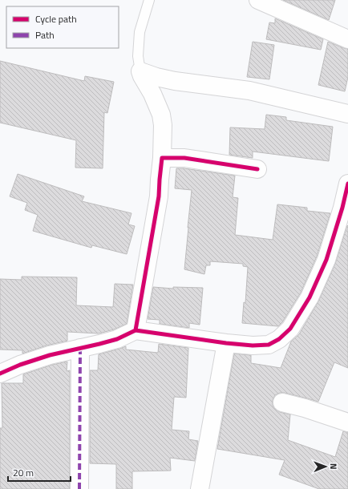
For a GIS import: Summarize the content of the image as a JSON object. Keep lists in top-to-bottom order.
{
  "legend": ["Cycle path", "Path"],
  "scale_bar": "20 m",
  "north": "right"
}
